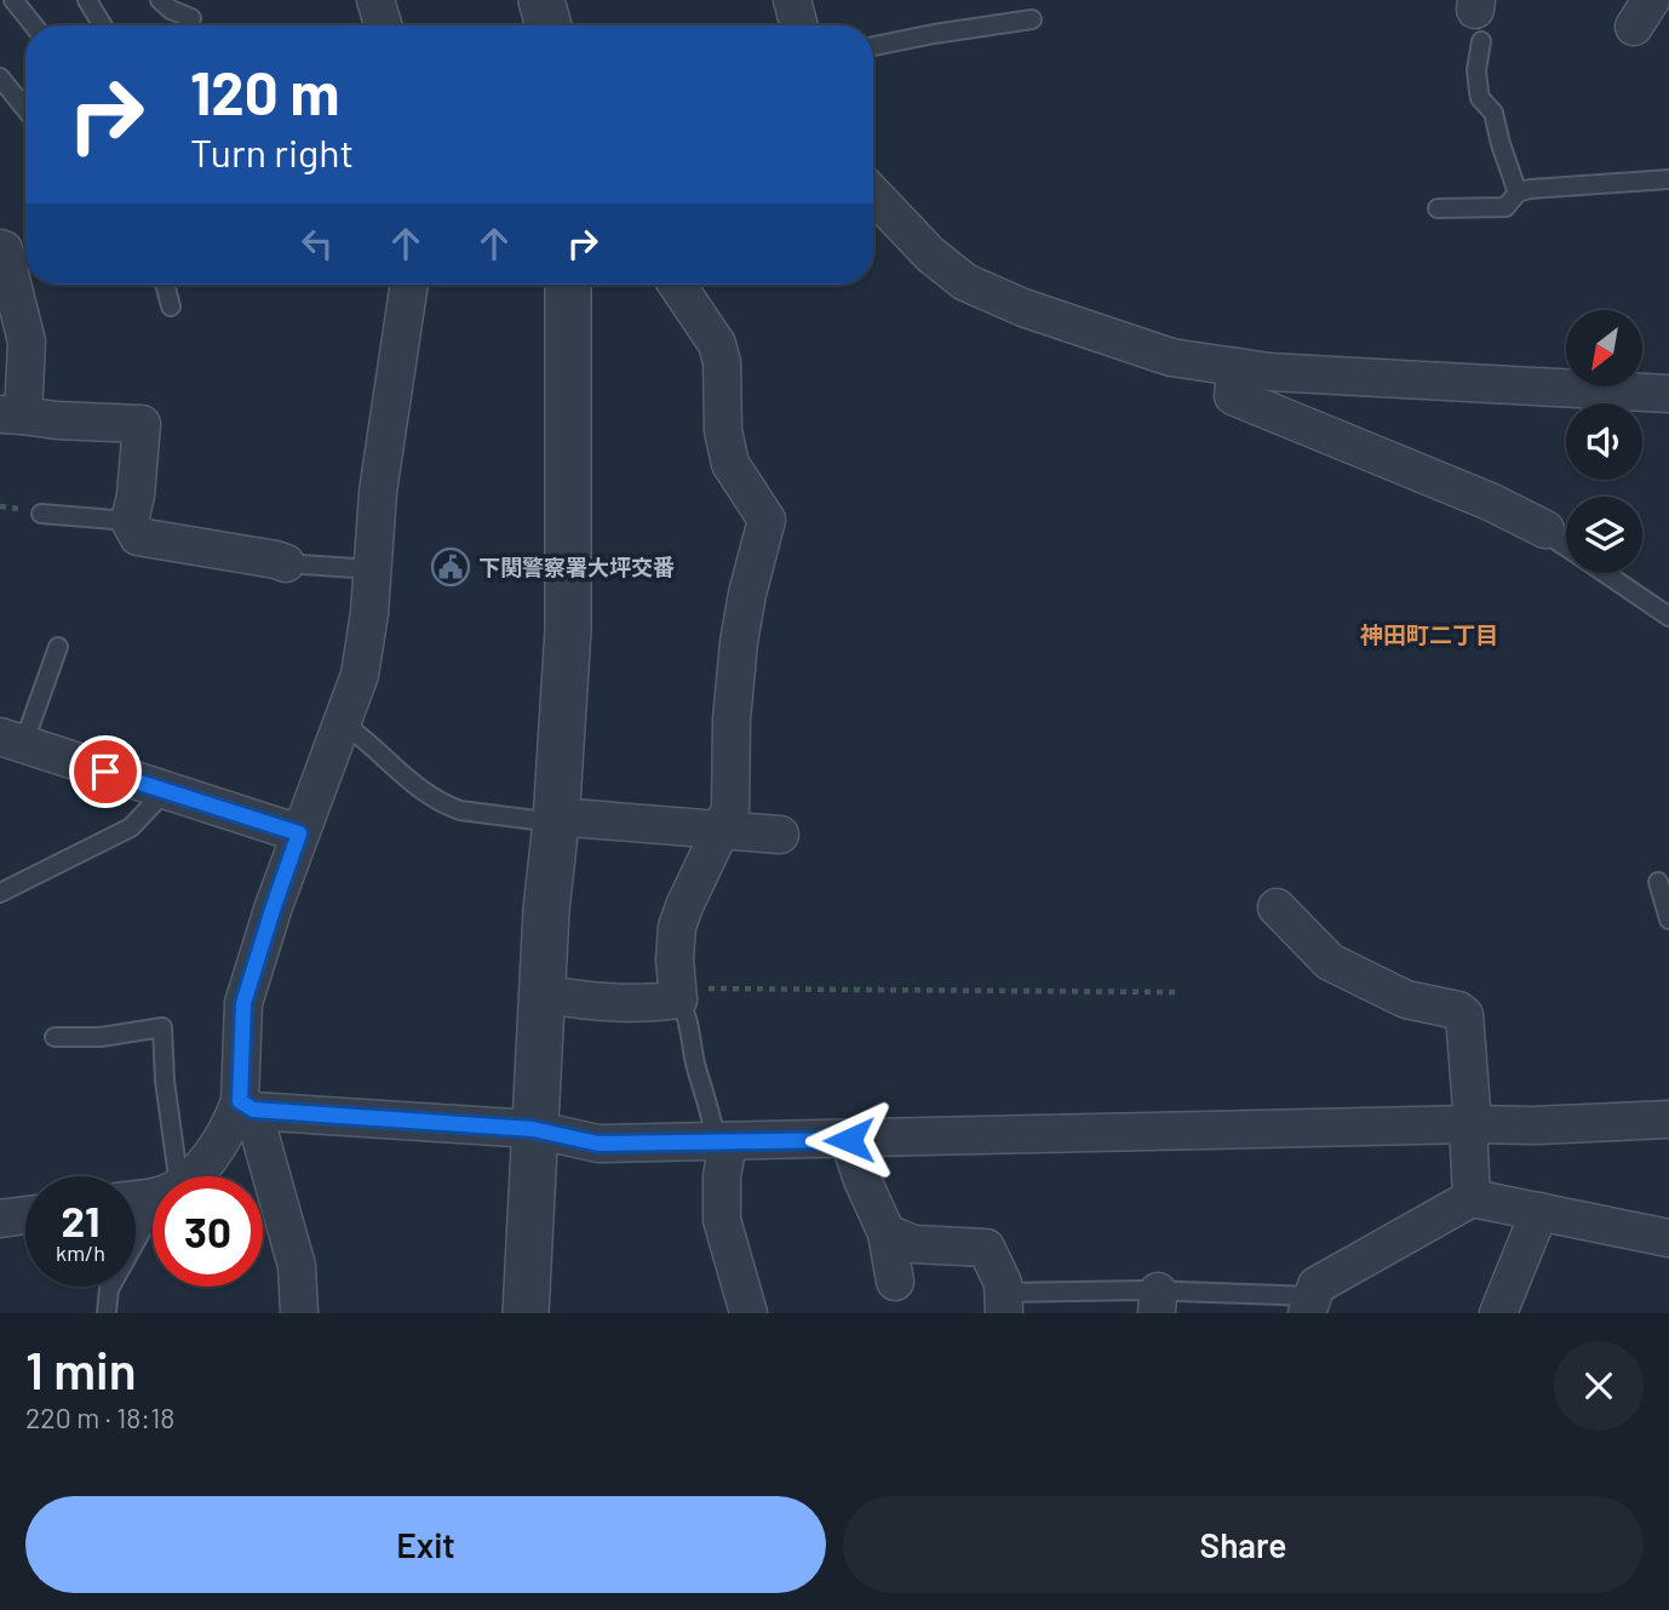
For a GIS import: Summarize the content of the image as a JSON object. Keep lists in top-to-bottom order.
{
  "districts": ["神田町二丁目"],
  "places": {
    "public building": ["下関警察署大坪交番"]
  },
  "north": "bottom left",
  "page": {
    "turn": ["120 m", "Turn right"],
    "speed": "21 km/h",
    "limit": "30",
    "heading": ["1 min", "220 m · 18:18"],
    "buttons": ["Exit", "Share"]
  }
}
